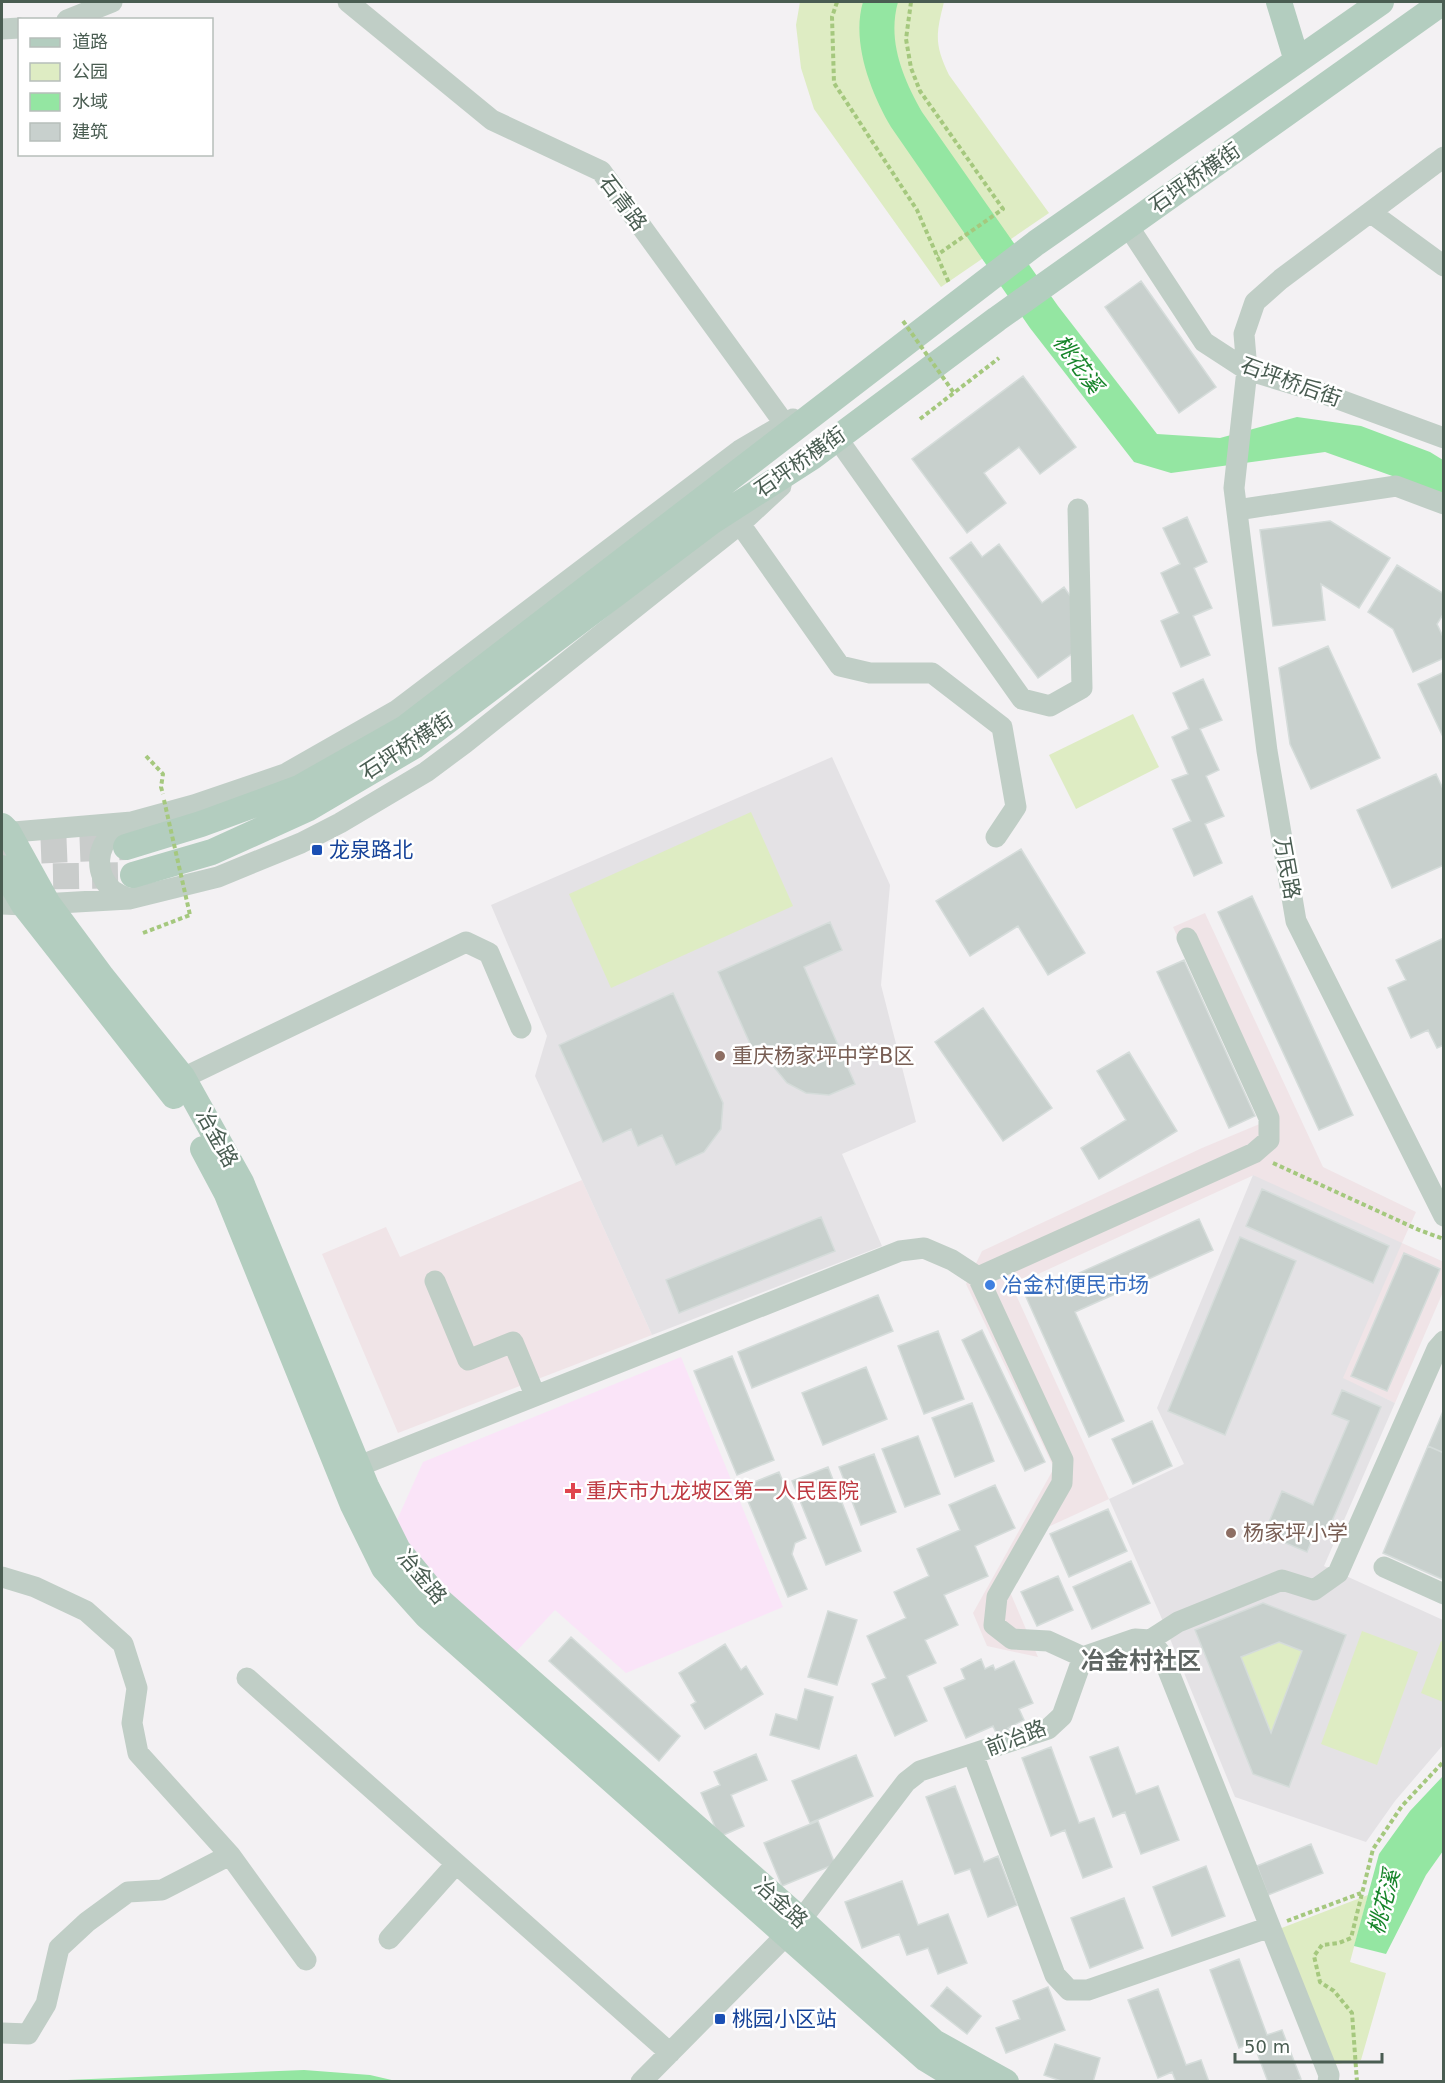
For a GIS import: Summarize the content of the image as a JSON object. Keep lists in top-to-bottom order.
{
  "streets": {
    "main road": ["石坪桥横街", "冶金路"],
    "street": [
      "石青路",
      "石坪桥后街",
      "万民路",
      "前冶路"
    ]
  },
  "crossings": [
    ["石坪桥横街", "石坪桥后街"],
    ["石坪桥后街", "万民路"],
    ["冶金路", "前冶路"]
  ],
  "districts": ["冶金村社区"],
  "water": ["桃花溪"],
  "places": {
    "transit": ["龙泉路北", "桃园小区站"],
    "other": ["重庆杨家坪中学B区", "冶金村便民市场", "杨家坪小学"],
    "health": ["重庆市九龙坡区第一人民医院"]
  },
  "legend": [
    "道路",
    "公园",
    "水域",
    "建筑"
  ],
  "scale_bar": "50 m"
}
